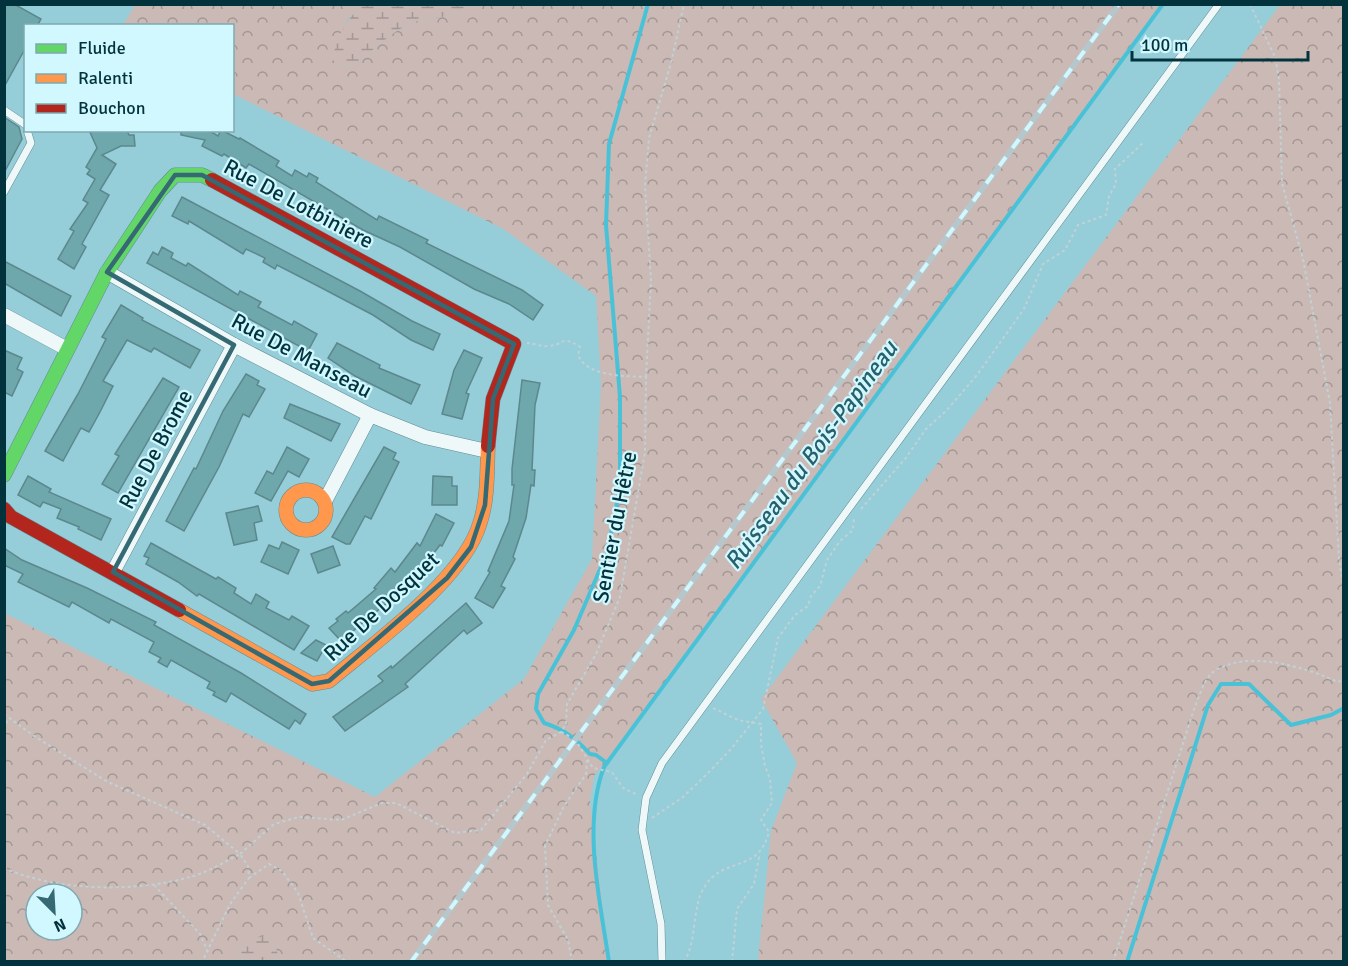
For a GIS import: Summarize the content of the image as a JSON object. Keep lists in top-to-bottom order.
{
  "streets": {
    "street": [
      "Rue De Lotbiniere",
      "Rue De Manseau",
      "Rue De Brome",
      "Rue De Dosquet"
    ],
    "path": ["Sentier du Hêtre"]
  },
  "crossings": [
    ["Rue De Lotbiniere", "Rue De Manseau"],
    ["Rue De Lotbiniere", "Rue De Dosquet"],
    ["Rue De Manseau", "Rue De Brome"],
    ["Rue De Manseau", "Rue De Dosquet"],
    ["Rue De Brome", "Rue De Dosquet"]
  ],
  "water": ["Ruisseau du Bois-Papineau"],
  "legend": ["Fluide", "Ralenti", "Bouchon"],
  "scale_bar": "100 m",
  "north": "bottom right"
}
